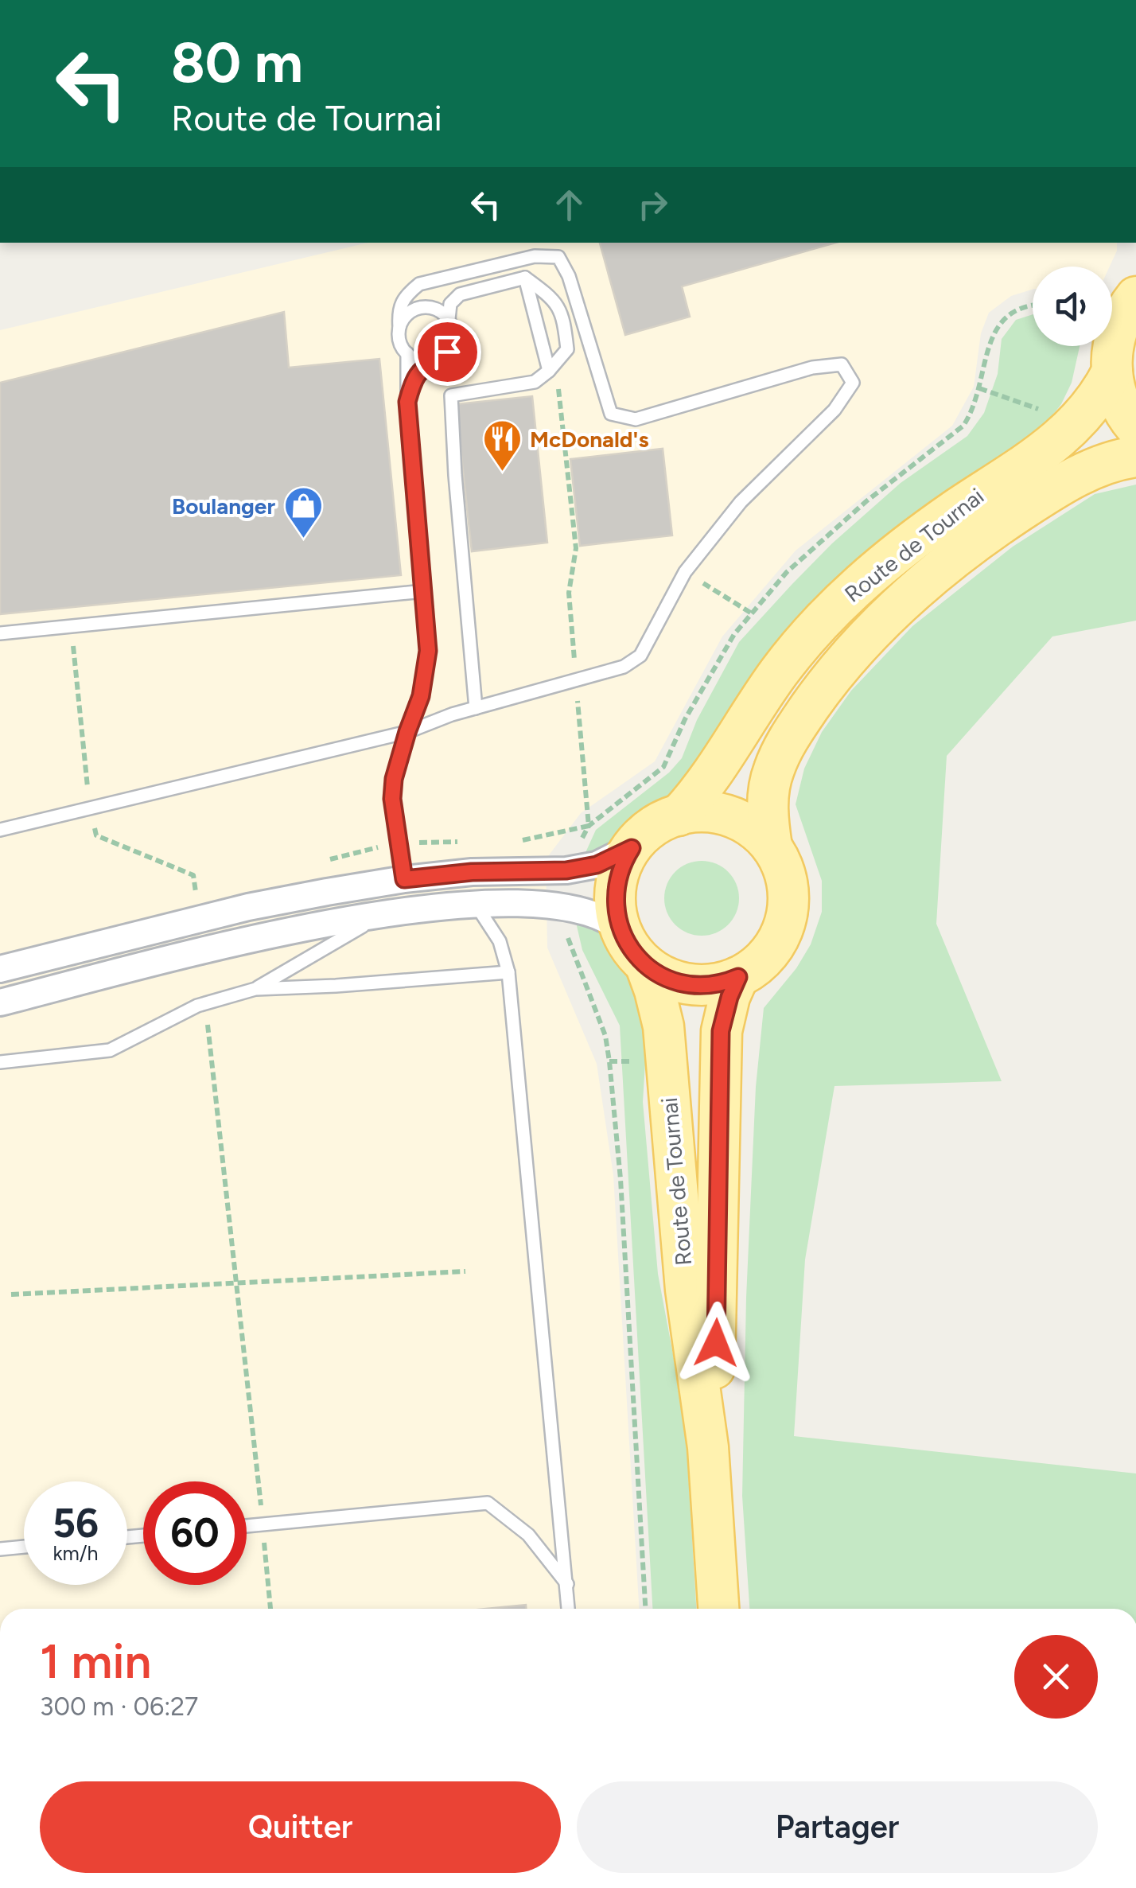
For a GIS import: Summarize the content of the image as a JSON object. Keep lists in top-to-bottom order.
{
  "streets": {
    "main road": ["Route de Tournai"]
  },
  "places": {
    "restaurant": ["McDonald's"],
    "shop": ["Boulanger"]
  },
  "page": {
    "turn": ["80 m", "Route de Tournai"],
    "speed": "56 km/h",
    "limit": "60",
    "heading": ["1 min", "300 m · 06:27"],
    "buttons": ["Quitter", "Partager"]
  }
}
